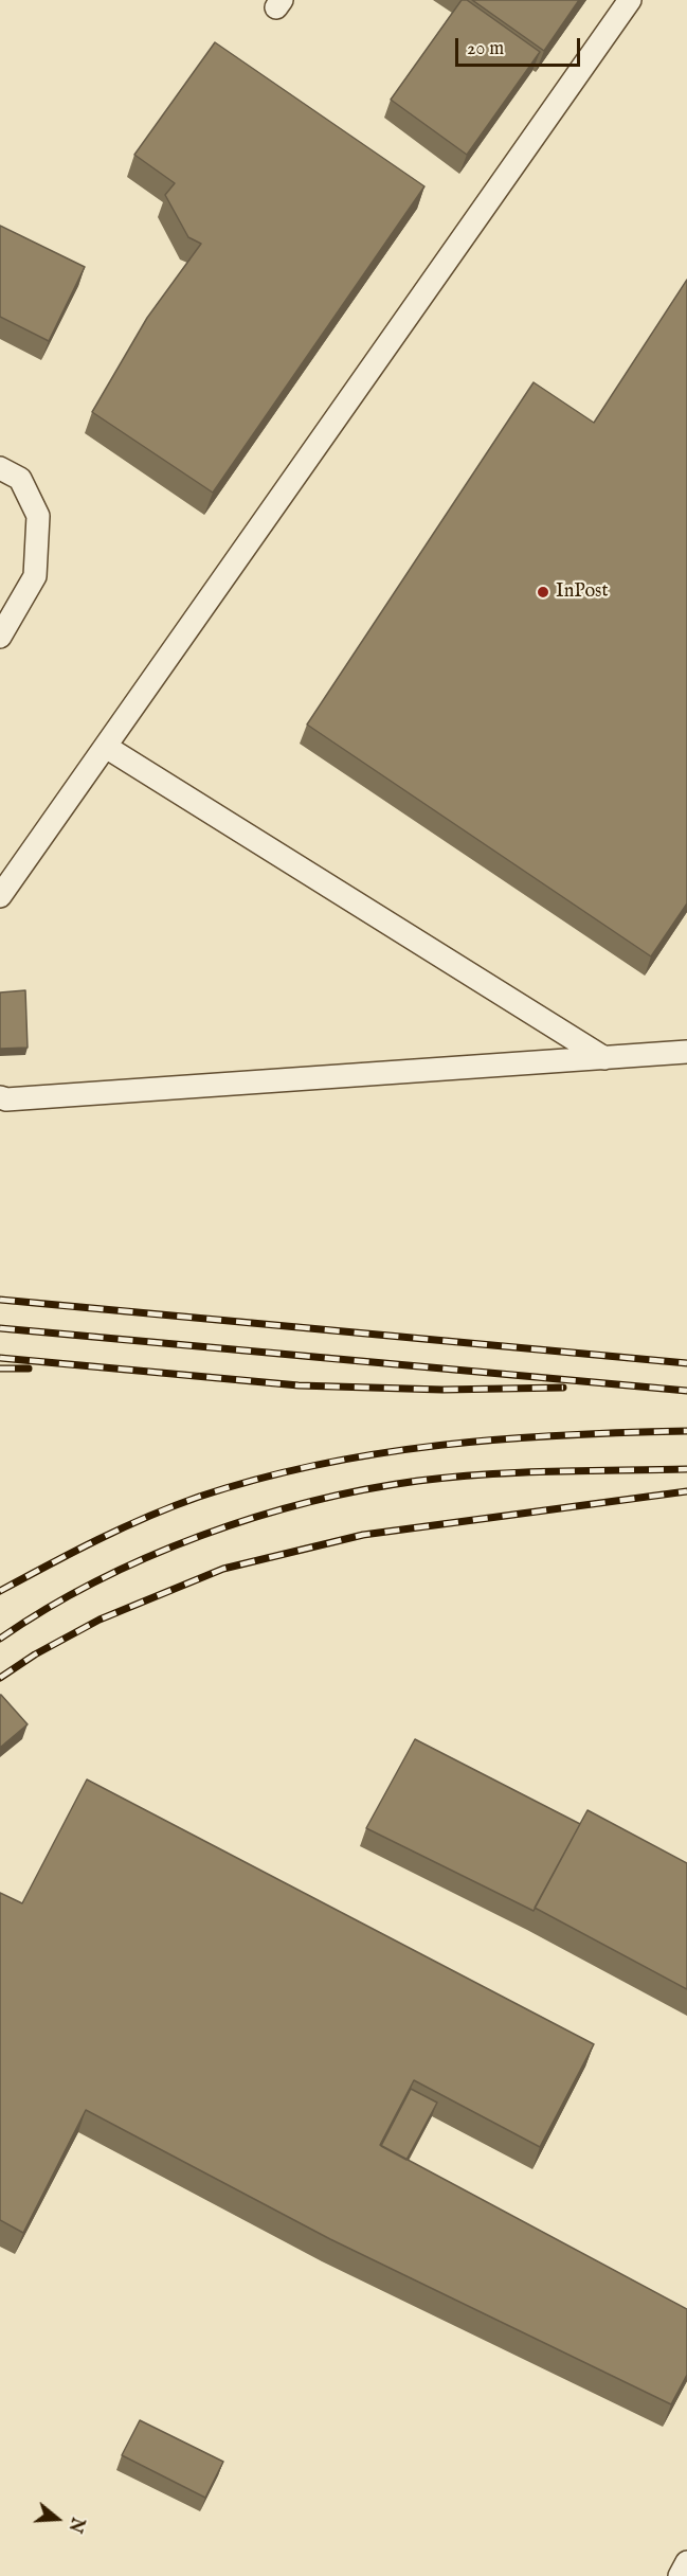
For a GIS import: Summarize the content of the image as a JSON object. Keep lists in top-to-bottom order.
{
  "places": ["InPost"],
  "scale_bar": "20 m",
  "north": "right"
}
